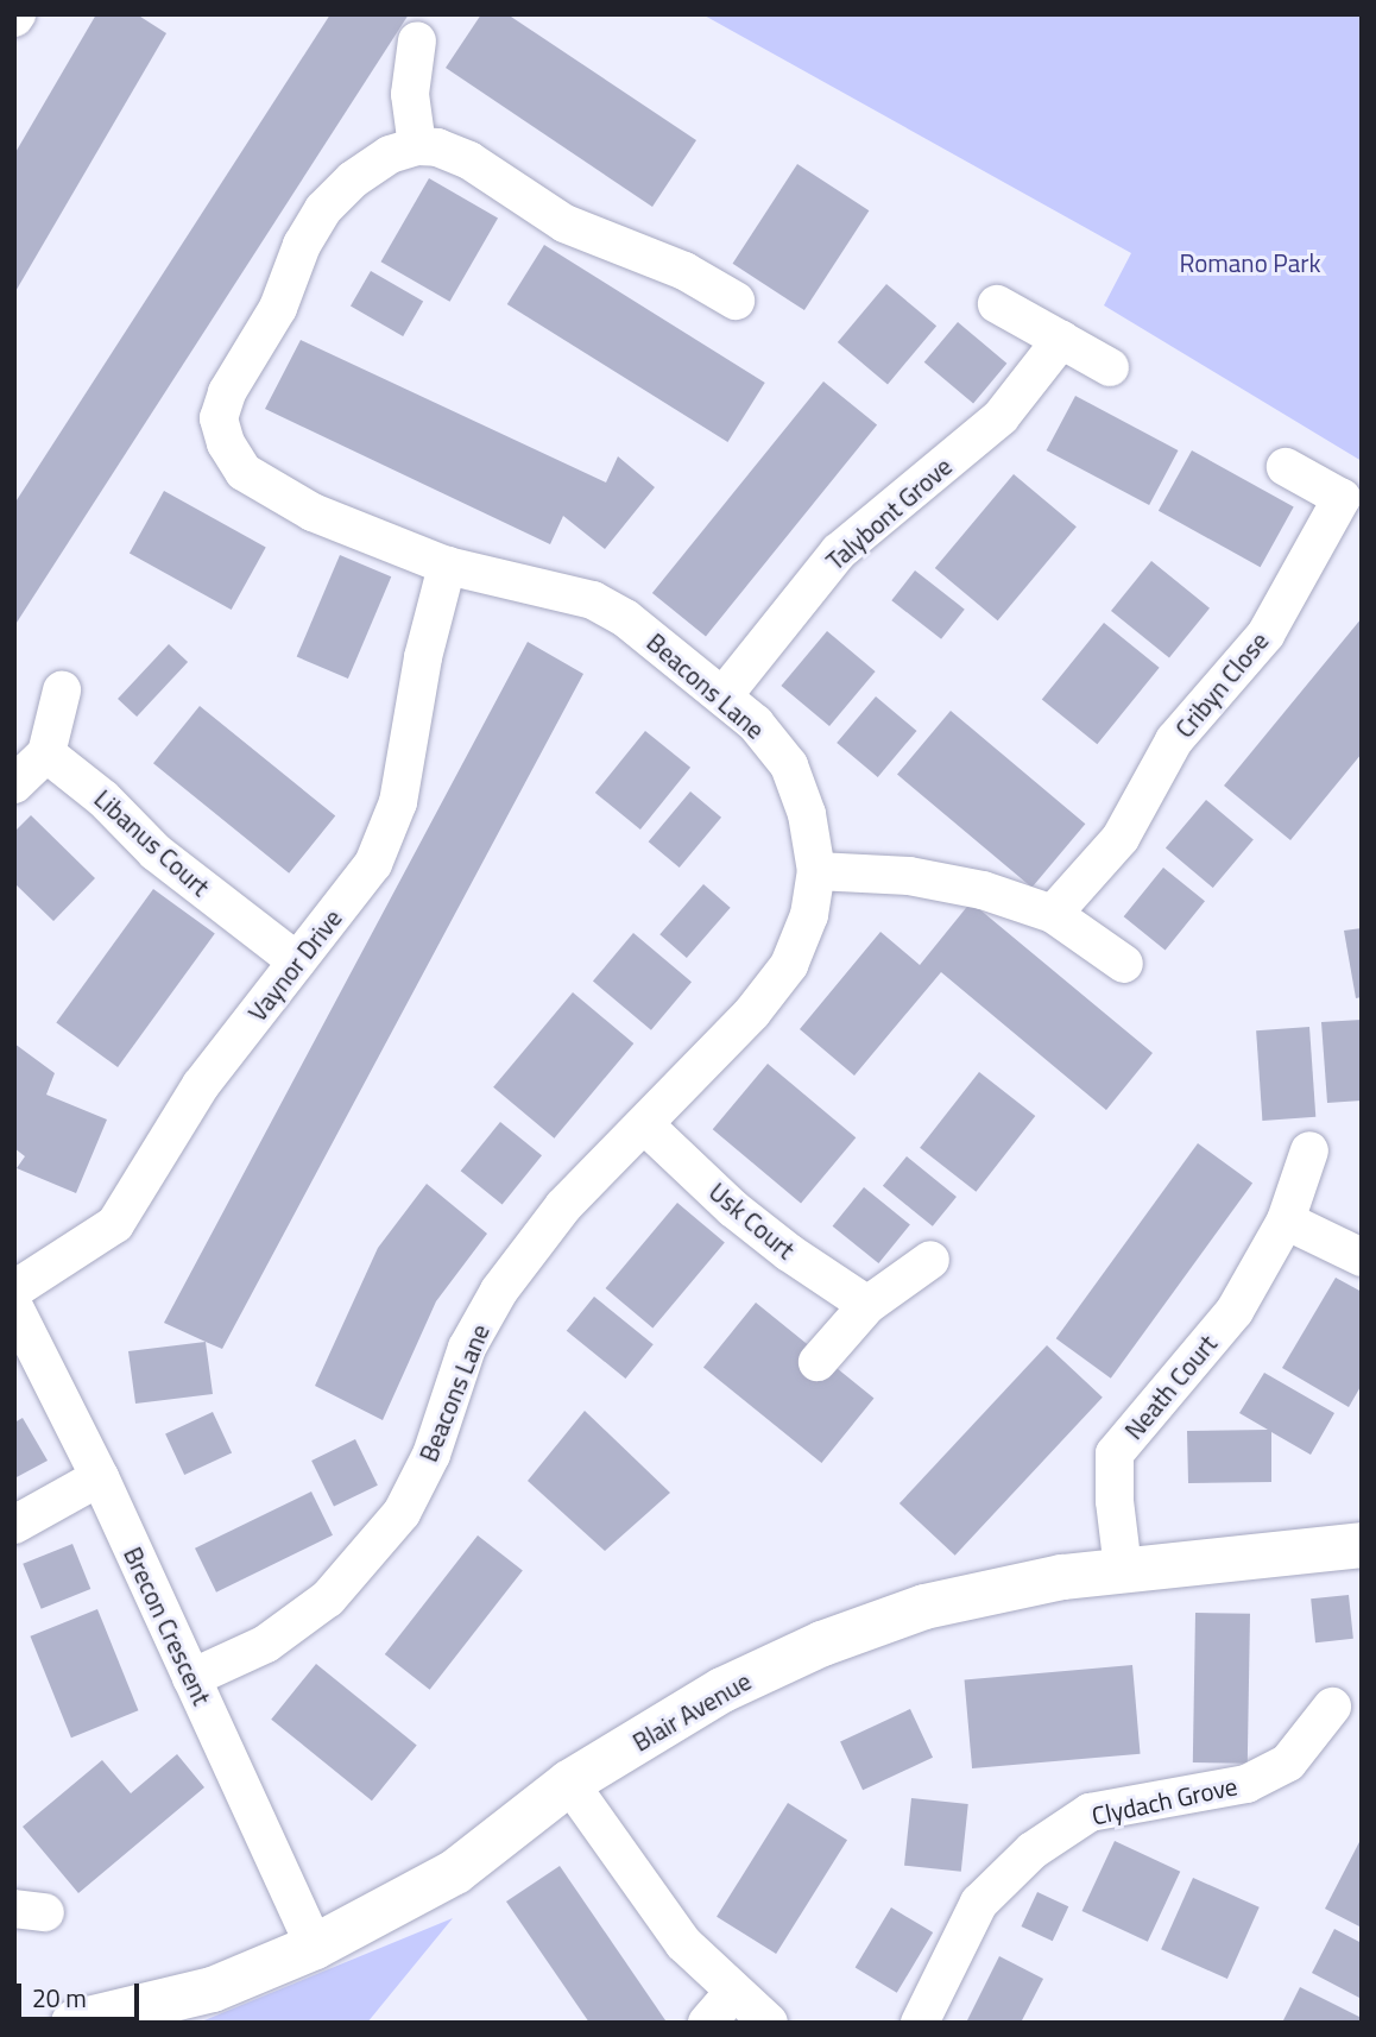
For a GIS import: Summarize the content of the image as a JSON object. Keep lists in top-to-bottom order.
{
  "streets": {
    "street": [
      "Talybont Grove",
      "Cribyn Close",
      "Beacons Lane",
      "Libanus Court",
      "Vaynor Drive",
      "Usk Court",
      "Neath Court",
      "Brecon Crescent",
      "Blair Avenue",
      "Clydach Grove"
    ]
  },
  "crossings": [
    ["Talybont Grove", "Beacons Lane"],
    ["Beacons Lane", "Vaynor Drive"],
    ["Beacons Lane", "Usk Court"],
    ["Beacons Lane", "Brecon Crescent"],
    ["Libanus Court", "Vaynor Drive"],
    ["Neath Court", "Blair Avenue"],
    ["Brecon Crescent", "Blair Avenue"]
  ],
  "parks": ["Romano Park"],
  "scale_bar": "20 m"
}
